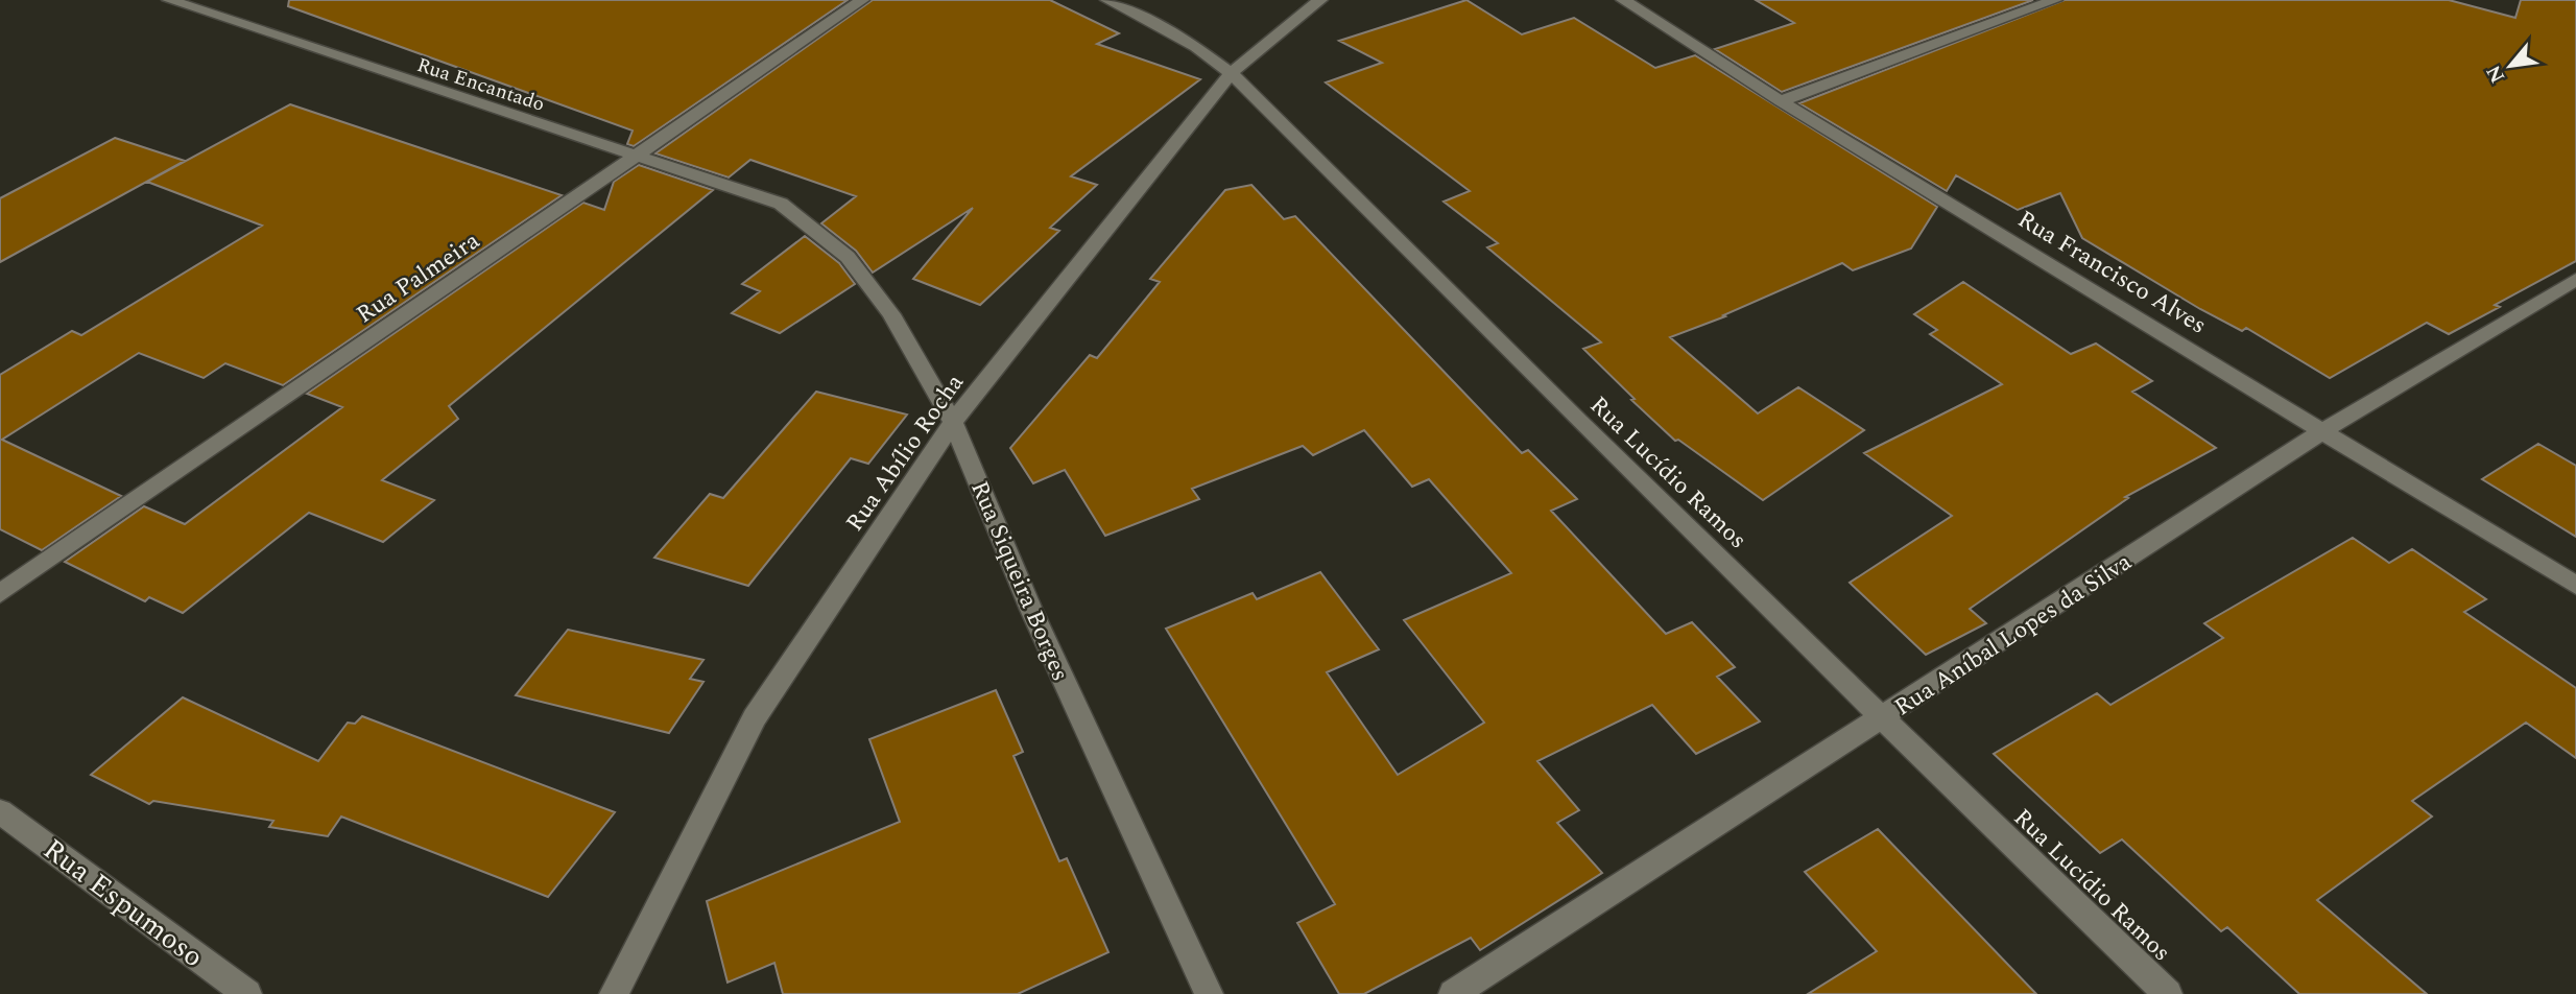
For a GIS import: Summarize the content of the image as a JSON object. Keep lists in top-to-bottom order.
{
  "streets": {
    "street": [
      "Rua Encantado",
      "Rua Francisco Alves",
      "Rua Palmeira",
      "Rua Abílio Rocha",
      "Rua Lucídio Ramos",
      "Rua Siqueira Borges",
      "Rua Aníbal Lopes da Silva",
      "Rua Espumoso"
    ]
  },
  "crossings": [
    ["Rua Encantado", "Rua Palmeira"],
    ["Rua Encantado", "Rua Siqueira Borges"],
    ["Rua Francisco Alves", "Rua Aníbal Lopes da Silva"],
    ["Rua Abílio Rocha", "Rua Lucídio Ramos"],
    ["Rua Abílio Rocha", "Rua Siqueira Borges"],
    ["Rua Lucídio Ramos", "Rua Aníbal Lopes da Silva"]
  ],
  "north": "bottom left"
}
